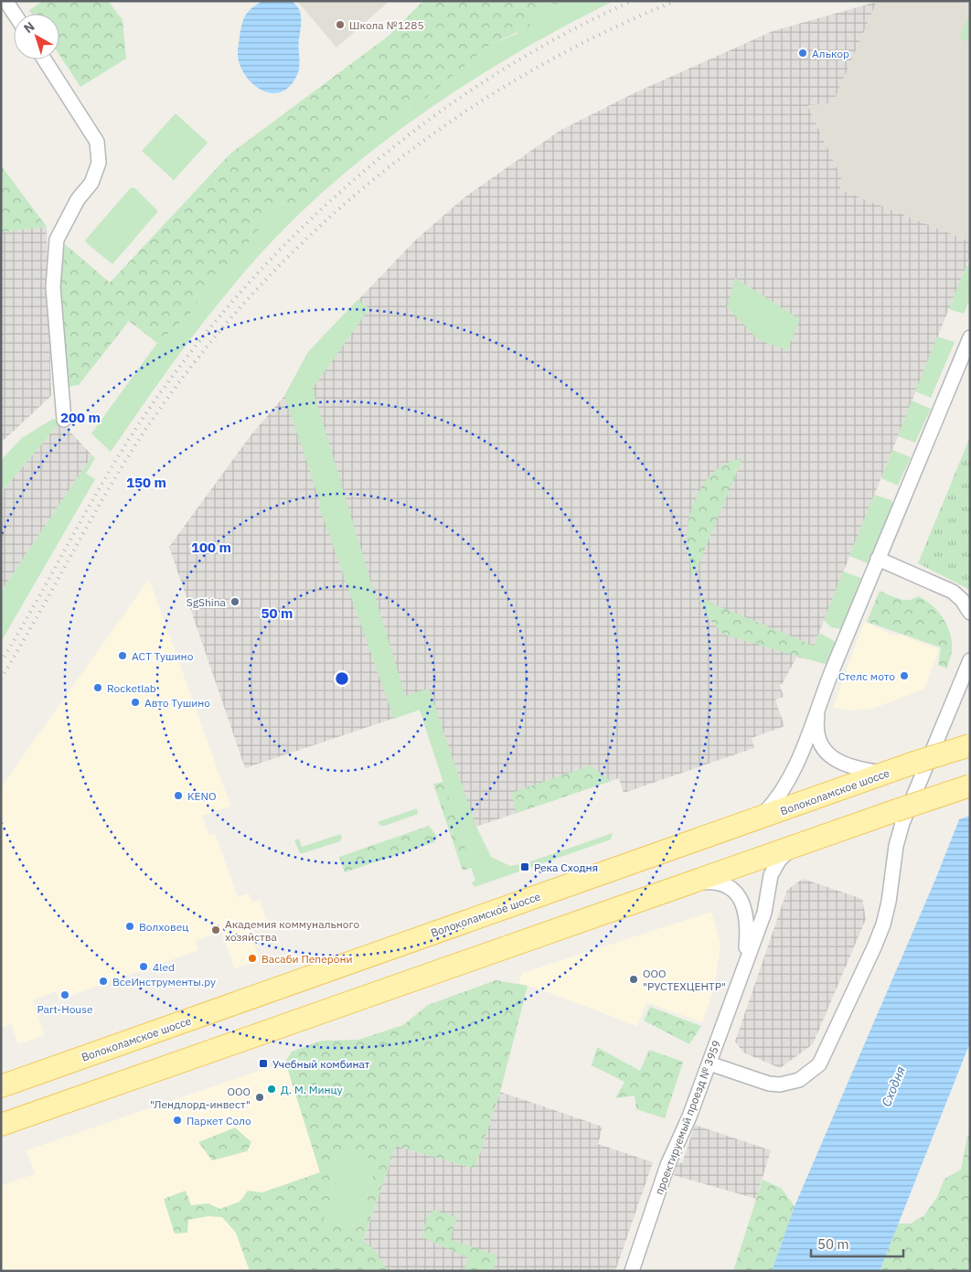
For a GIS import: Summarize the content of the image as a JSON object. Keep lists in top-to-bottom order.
{
  "streets": {
    "main road": ["Волоколамское шоссе"],
    "street": ["проектируемый проезд № 3959"]
  },
  "water": ["Сходня"],
  "places": {
    "other": [
      "Школа №1285",
      "Алькор",
      "SgShina",
      "АСТ Тушино",
      "Стелс мото",
      "Rocketlab",
      "Авто Тушино",
      "KENO",
      "Волховец",
      "Академия коммунального хозяйства",
      "Васаби Пеперони",
      "4led",
      "ООО \"РУСТЕХЦЕНТР\"",
      "ВсеИнструменты.ру",
      "Part-House",
      "Д. М. Минцу",
      "ООО \"Лендлорд-инвест\"",
      "Паркет Соло"
    ],
    "transit": ["Река Сходня", "Учебный комбинат"]
  },
  "scale_bar": "50 m",
  "north": "top left",
  "rings": [
    "200 m",
    "150 m",
    "100 m",
    "50 m"
  ]
}
